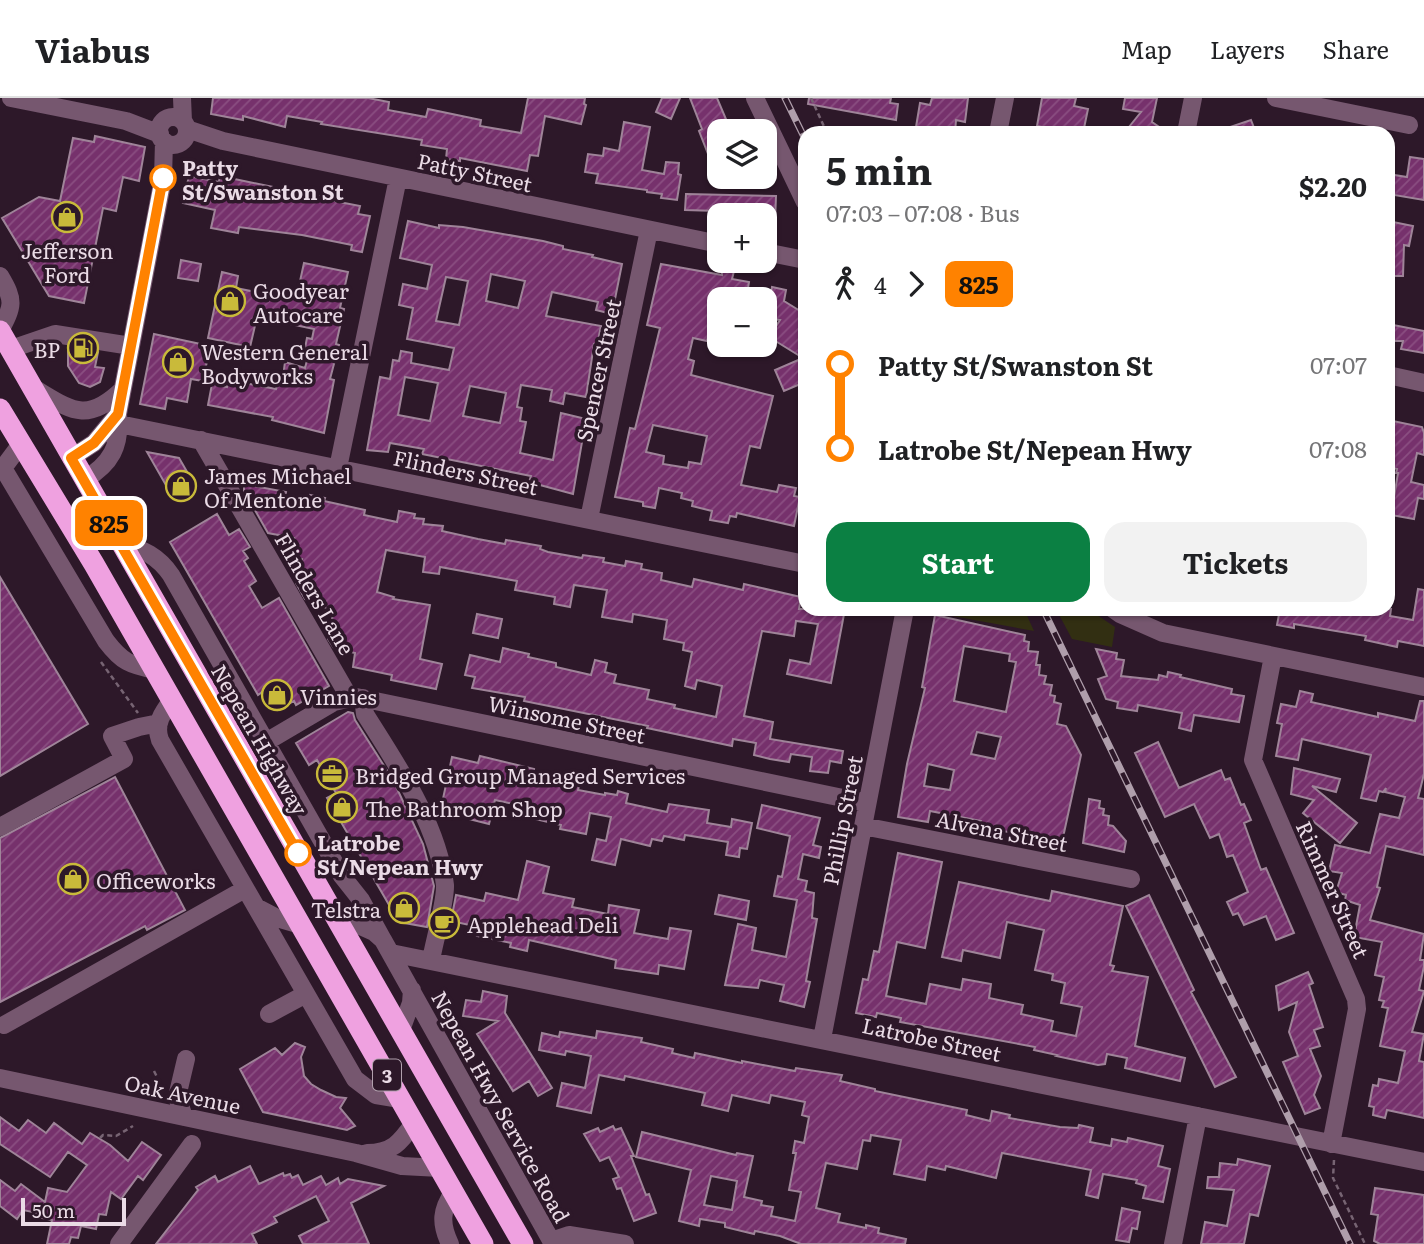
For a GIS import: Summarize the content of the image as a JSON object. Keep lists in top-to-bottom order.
{
  "streets": {
    "highway": ["Nepean Highway", "3"],
    "street": [
      "Patty Street",
      "Spencer Street",
      "Flinders Street",
      "Flinders Lane",
      "Winsome Street",
      "Phillip Street",
      "Alvena Street",
      "Rimmer Street",
      "Latrobe Street",
      "Oak Avenue",
      "Nepean Hwy Service Road"
    ]
  },
  "crossings": [
    ["Patty Street", "Spencer Street"],
    ["Spencer Street", "Flinders Street"],
    ["Flinders Street", "Flinders Lane"],
    ["Flinders Lane", "Winsome Street"],
    ["Flinders Lane", "Latrobe Street"],
    ["Winsome Street", "Phillip Street"],
    ["Nepean Highway", "Latrobe Street"],
    ["Nepean Highway", "Nepean Hwy Service Road"],
    ["Phillip Street", "Alvena Street"],
    ["Phillip Street", "Latrobe Street"],
    ["Rimmer Street", "Latrobe Street"],
    ["Latrobe Street", "Nepean Hwy Service Road"],
    ["3", "Oak Avenue"]
  ],
  "places": {
    "other": ["Patty St/Swanston St", "Latrobe St/Nepean Hwy"],
    "shop": [
      "Jefferson Ford",
      "Goodyear Autocare",
      "Western General Bodyworks",
      "James Michael Of Mentone",
      "Vinnies",
      "The Bathroom Shop",
      "Officeworks",
      "Telstra"
    ],
    "fuel station": ["BP"],
    "office": ["Bridged Group Managed Services"],
    "cafe": ["Applehead Deli"]
  },
  "lines": ["bus line 825"],
  "scale_bar": "50 m",
  "page": {
    "header": "Viabus",
    "nav": ["Map", "Layers", "Share"],
    "on_map": "825",
    "map_buttons": ["+", "−"],
    "heading": ["5 min", "07:03 – 07:08 · Bus", "$2.20"],
    "legs": ["4", "825"],
    "list": [
      {
        "name": "Patty St/Swanston St",
        "value": "07:07"
      },
      {
        "name": "Latrobe St/Nepean Hwy",
        "value": "07:08"
      }
    ],
    "buttons": ["Start", "Tickets"],
    "scale": "50 m"
  }
}
